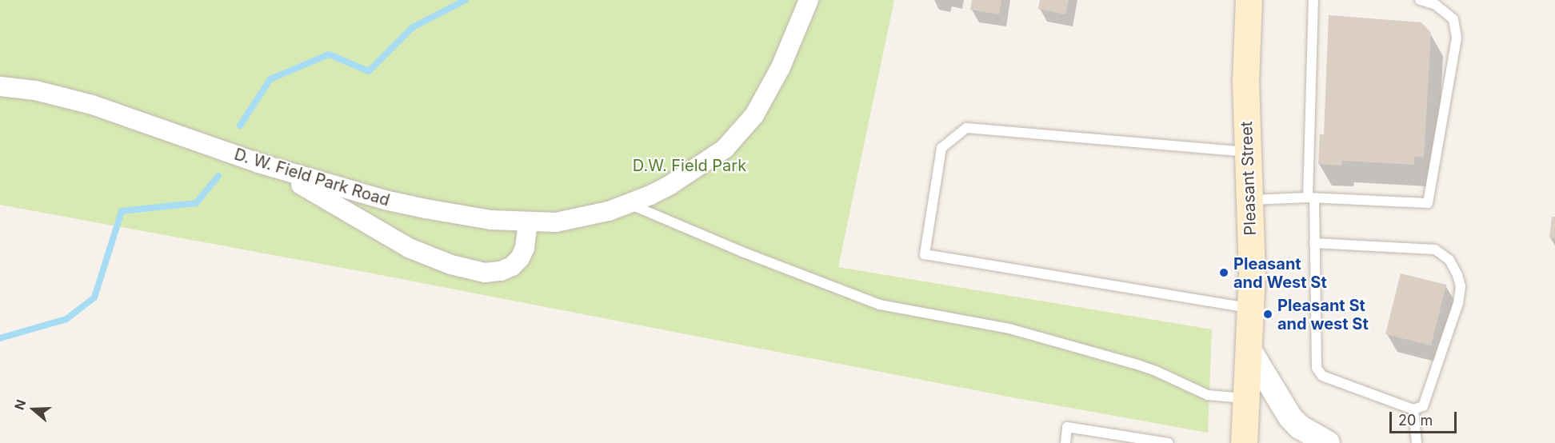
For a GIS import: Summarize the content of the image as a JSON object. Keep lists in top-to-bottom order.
{
  "streets": {
    "main road": ["Pleasant Street"],
    "street": ["D. W. Field Park Road"]
  },
  "parks": ["D.W. Field Park"],
  "places": ["Pleasant and West St", "Pleasant St and west St"],
  "scale_bar": "20 m",
  "north": "left"
}
